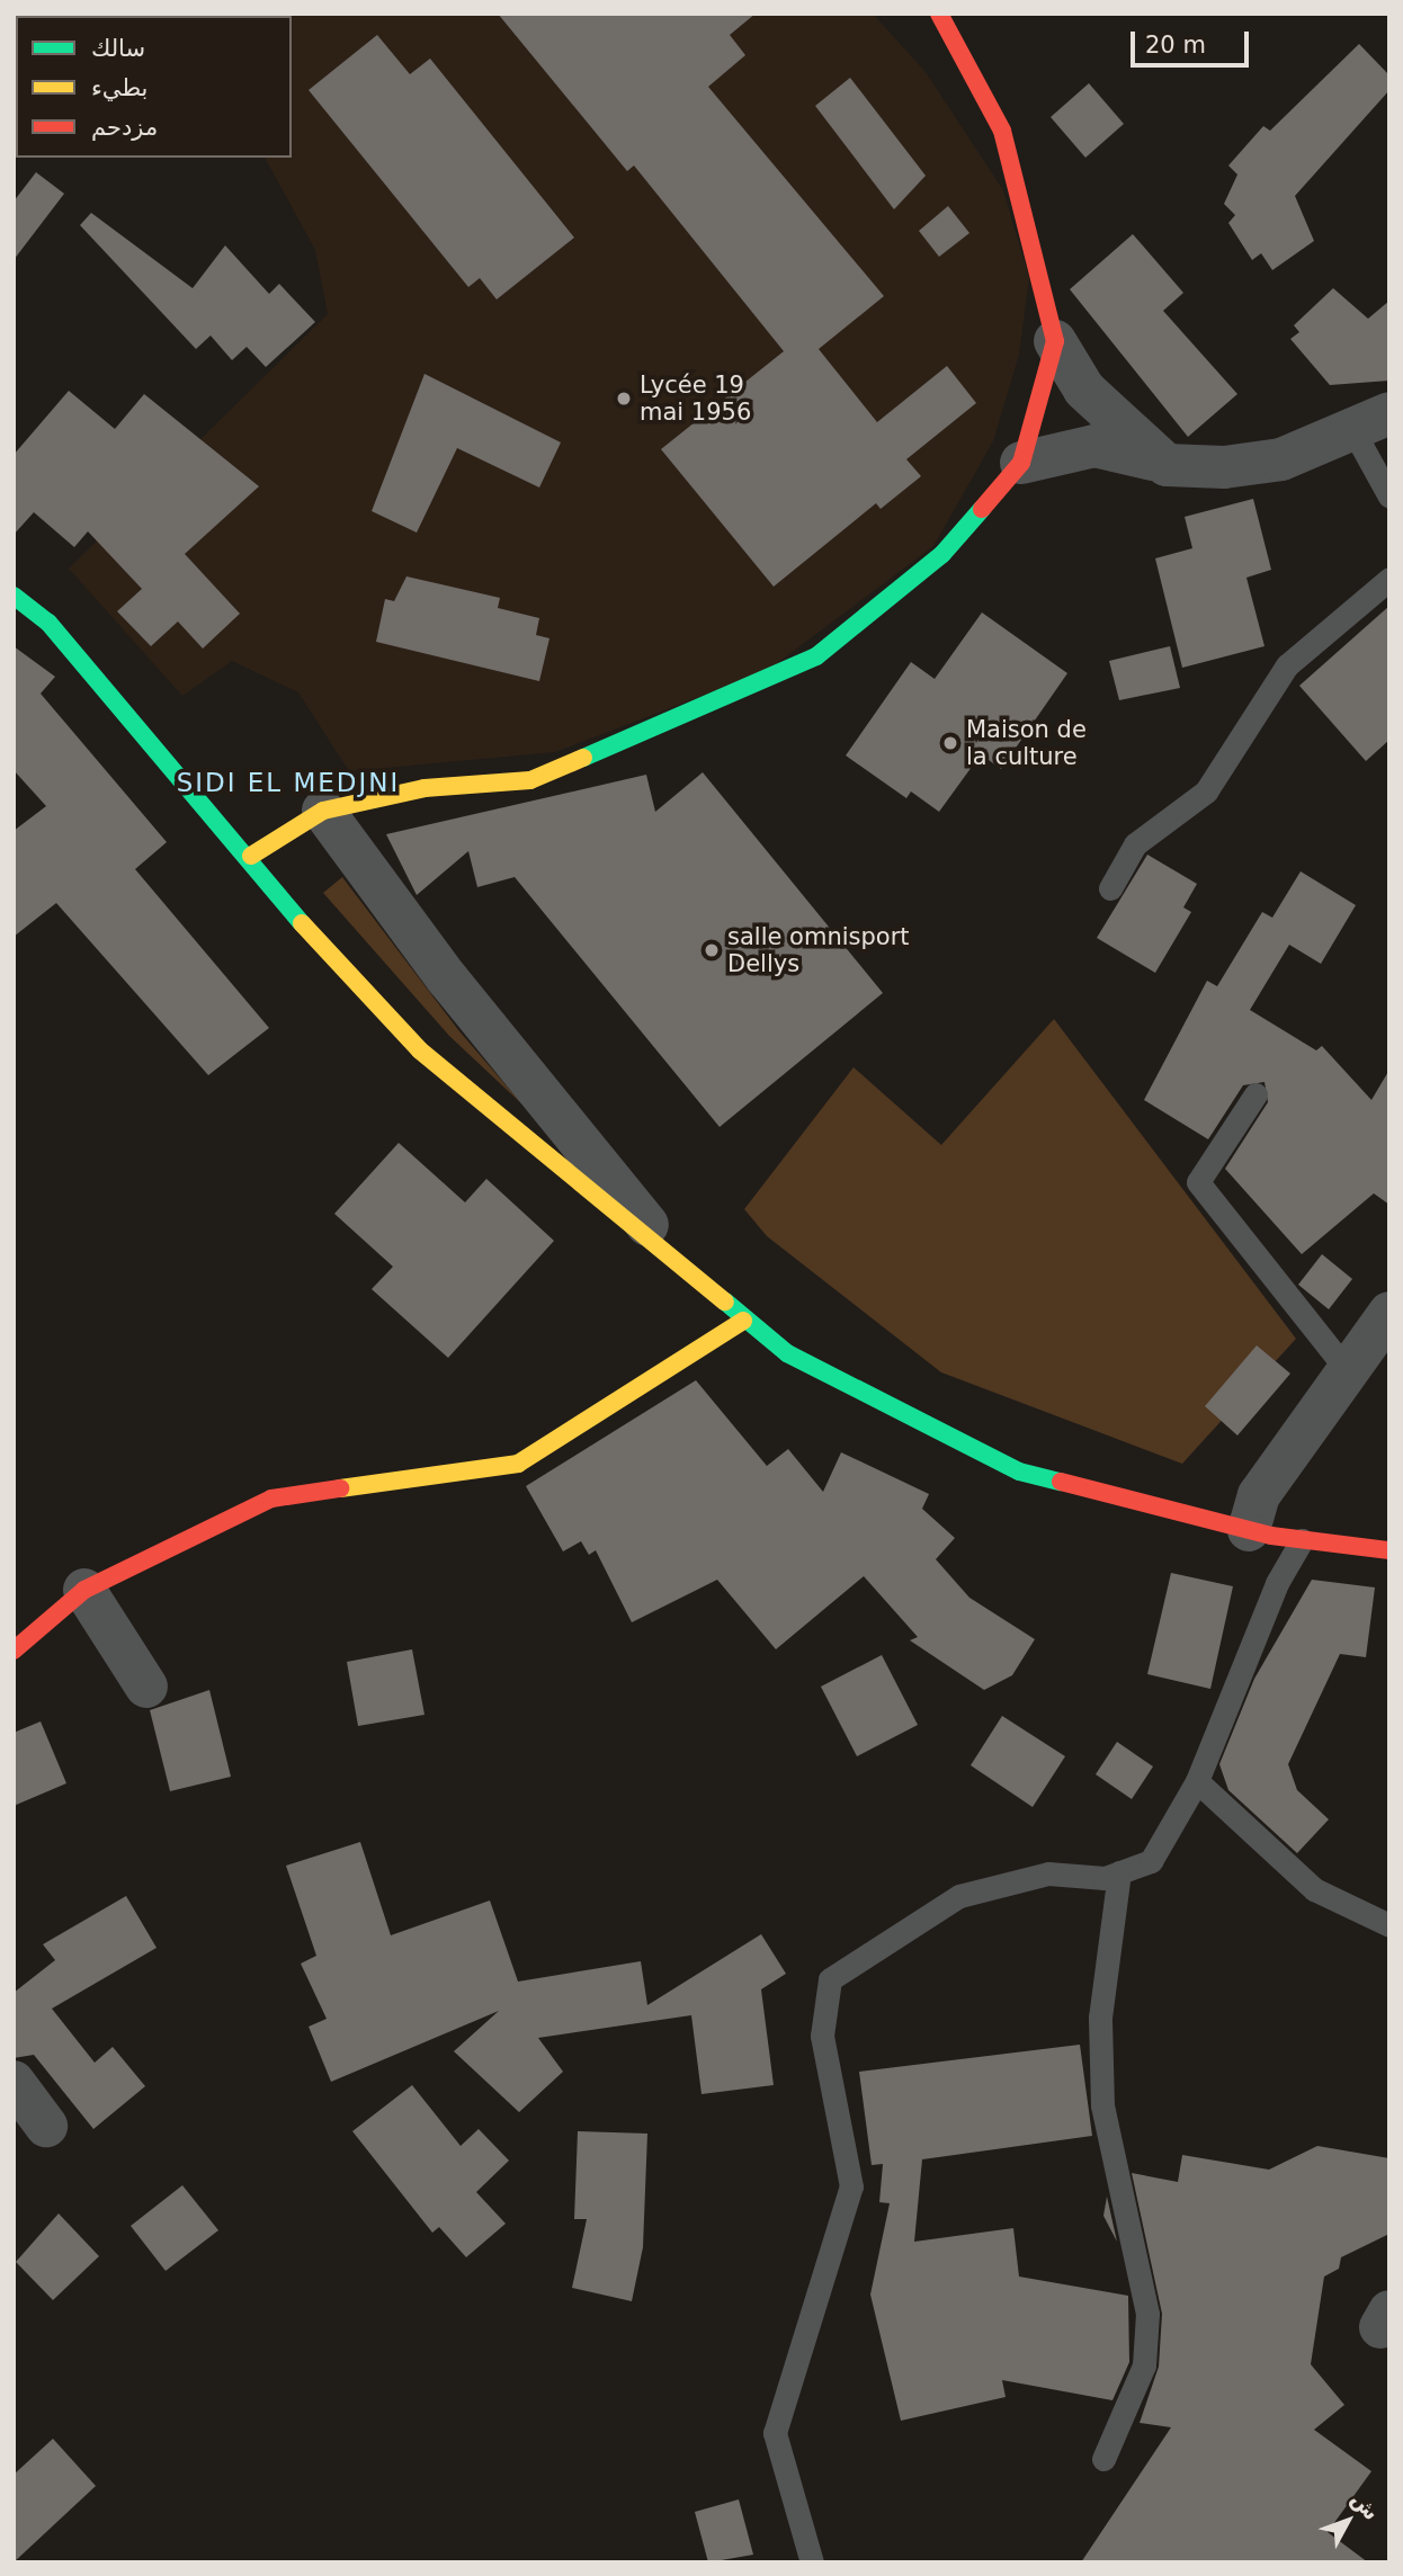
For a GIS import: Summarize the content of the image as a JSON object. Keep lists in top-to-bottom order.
{
  "districts": ["SIDI EL MEDJNI"],
  "places": ["Lycée 19 mai 1956", "Maison de la culture", "salle omnisport Dellys"],
  "legend": ["سالك", "بطيء", "مزدحم"],
  "scale_bar": "20 m",
  "north": "top right"
}
